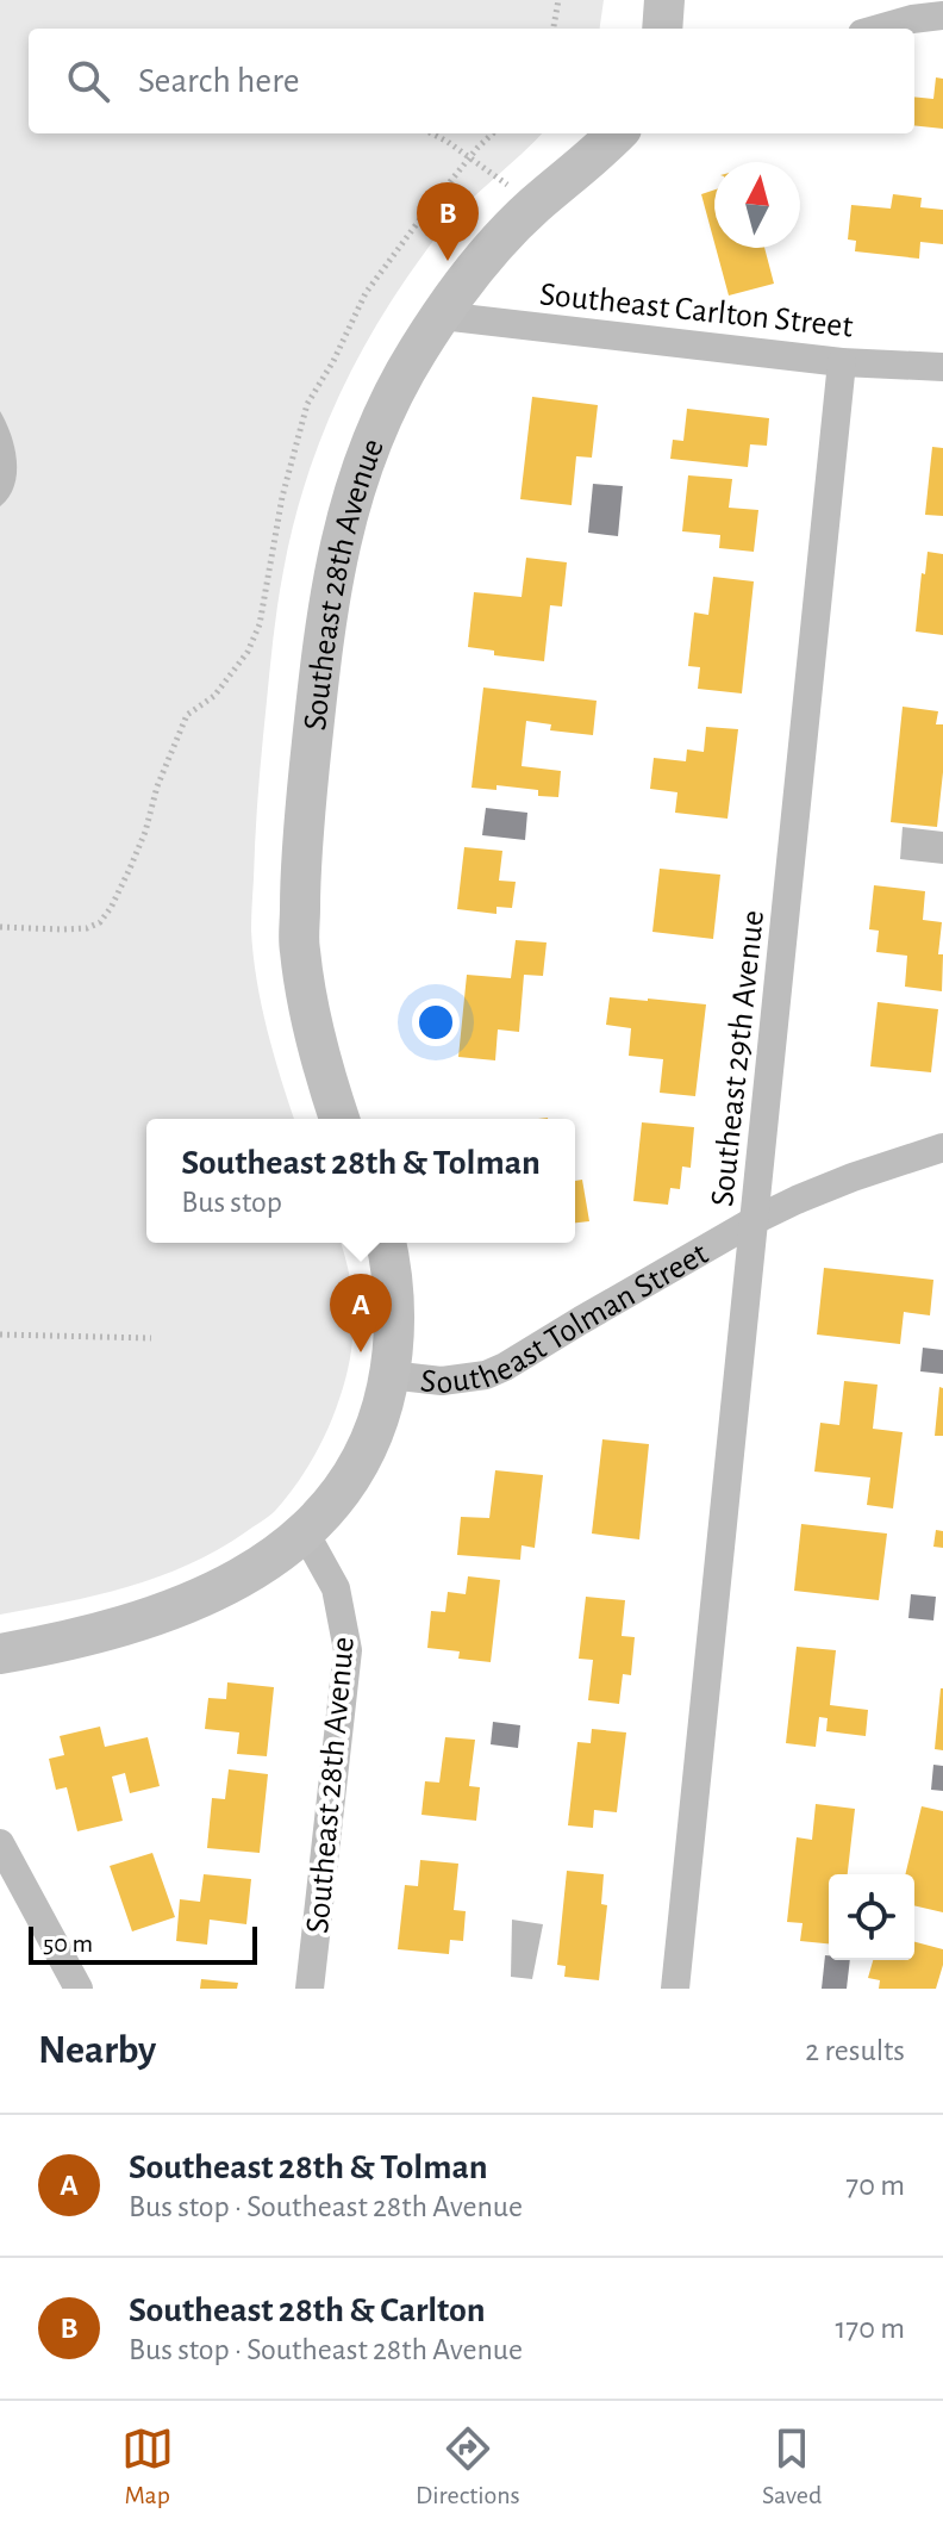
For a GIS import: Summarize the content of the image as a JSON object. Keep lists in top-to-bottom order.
{
  "streets": {
    "main road": ["Southeast 28th Avenue", "Southeast Tolman Street"],
    "street": ["Southeast Carlton Street", "Southeast 29th Avenue"]
  },
  "crossings": [
    ["Southeast Carlton Street", "Southeast 28th Avenue"],
    ["Southeast Carlton Street", "Southeast 29th Avenue"],
    ["Southeast 28th Avenue", "Southeast Tolman Street"],
    ["Southeast 29th Avenue", "Southeast Tolman Street"]
  ],
  "scale_bar": "50 m",
  "north": "top",
  "page": {
    "search": "Search here",
    "pins": ["B", "A"],
    "popup": ["Southeast 28th & Tolman", "Bus stop"],
    "scale": "50 m",
    "heading": ["Nearby", "2 results"],
    "list": [
      {
        "mark": "A",
        "name": "Southeast 28th & Tolman",
        "note": "Bus stop · Southeast 28th Avenue",
        "value": "70 m"
      },
      {
        "mark": "B",
        "name": "Southeast 28th & Carlton",
        "note": "Bus stop · Southeast 28th Avenue",
        "value": "170 m"
      }
    ],
    "nav": ["Map", "Directions", "Saved"]
  }
}
